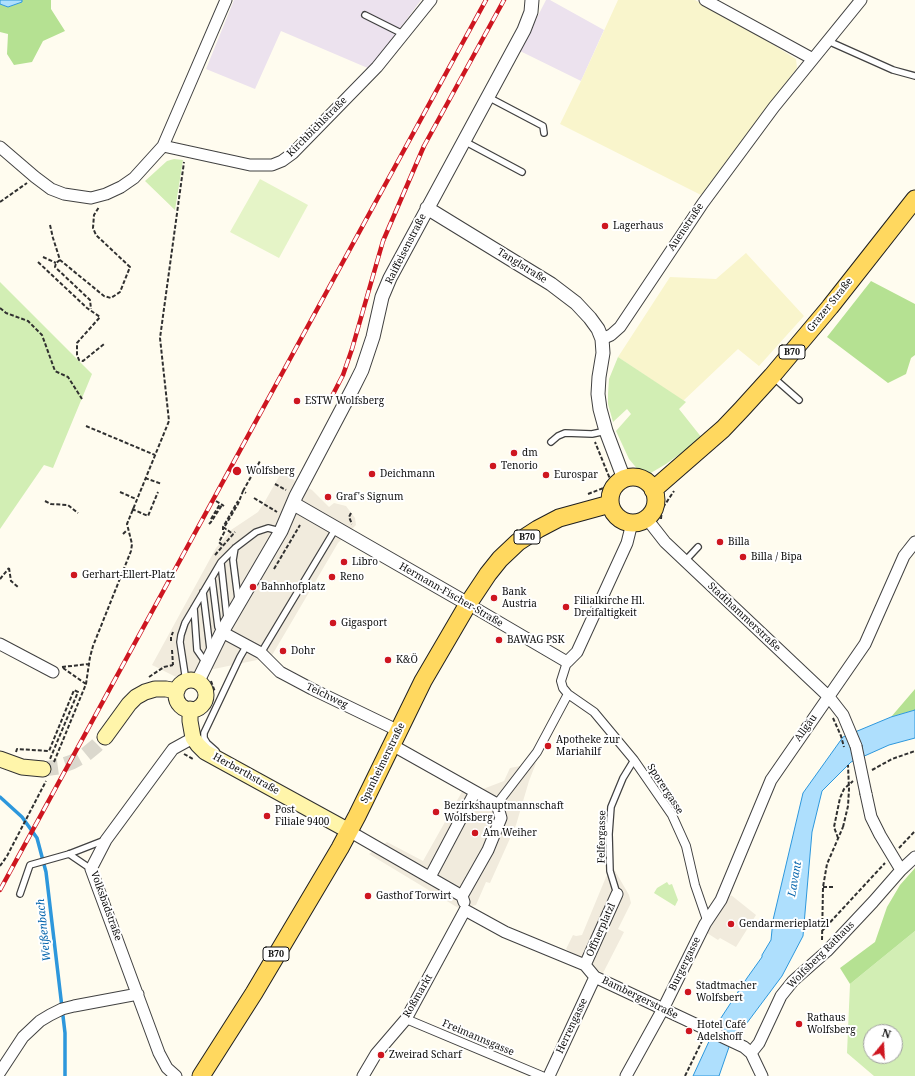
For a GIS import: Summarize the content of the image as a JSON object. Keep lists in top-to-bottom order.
{
  "streets": {
    "main road": [
      "Grazer Straße",
      "B70",
      "Spanheimerstraße",
      "Herberthstraße"
    ],
    "street": [
      "Kirchbichlstraße",
      "Auenstraße",
      "Raiffeisenstraße",
      "Tanglstraße",
      "Hermann-Fischer-Straße",
      "Stadthammerstraße",
      "Teichweg",
      "Allgäu",
      "Sporergasse",
      "Volksbadstraße",
      "Offnerplatzl",
      "Wolfsberg Rathaus",
      "Burgergasse",
      "Roßmarkt",
      "Bambergerstraße",
      "Herrengasse",
      "Freimannsgasse"
    ],
    "lane": ["Felfergasse"]
  },
  "crossings": [
    ["Auenstraße", "Tanglstraße"],
    ["Raiffeisenstraße", "Tanglstraße"],
    ["Grazer Straße", "Stadthammerstraße"],
    ["Grazer Straße", "Spanheimerstraße"],
    ["Hermann-Fischer-Straße", "Spanheimerstraße"],
    ["Stadthammerstraße", "Allgäu"],
    ["Stadthammerstraße", "Spanheimerstraße"],
    ["Stadthammerstraße", "Wolfsberg Rathaus"],
    ["Teichweg", "Spanheimerstraße"],
    ["Allgäu", "Sporergasse"],
    ["Allgäu", "Burgergasse"],
    ["Spanheimerstraße", "Herberthstraße"],
    ["Herberthstraße", "Volksbadstraße"],
    ["Sporergasse", "Felfergasse"],
    ["Sporergasse", "Burgergasse"],
    ["Felfergasse", "Offnerplatzl"],
    ["Offnerplatzl", "Bambergerstraße"],
    ["Wolfsberg Rathaus", "Bambergerstraße"],
    ["Burgergasse", "Bambergerstraße"],
    ["Roßmarkt", "Bambergerstraße"],
    ["Roßmarkt", "Freimannsgasse"],
    ["Bambergerstraße", "Herrengasse"]
  ],
  "water": ["Lavant", "Weißenbach"],
  "places": [
    "Lagerhaus",
    "ESTW Wolfsberg",
    "dm",
    "Tenorio",
    "Wolfsberg",
    "Deichmann",
    "Eurospar",
    "Graf's Signum",
    "Billa",
    "Billa / Bipa",
    "Libro",
    "Gerhart-Ellert-Platz",
    "Reno",
    "Bahnhofplatz",
    "Bank Austria",
    "Filialkirche Hl. Dreifaltigkeit",
    "Gigasport",
    "BAWAG PSK",
    "Dohr",
    "K&Ö",
    "Apotheke zur Mariahilf",
    "Bezirkshauptmannschaft Wolfsberg",
    "Post Filiale 9400",
    "Am Weiher",
    "Gasthof Torwirt",
    "Gendarmerieplatzl",
    "Stadtmacher Wolfsbert",
    "Rathaus Wolfsberg",
    "Hotel Café Adelshoff",
    "Zweirad Scharf"
  ],
  "north": "top"
}
